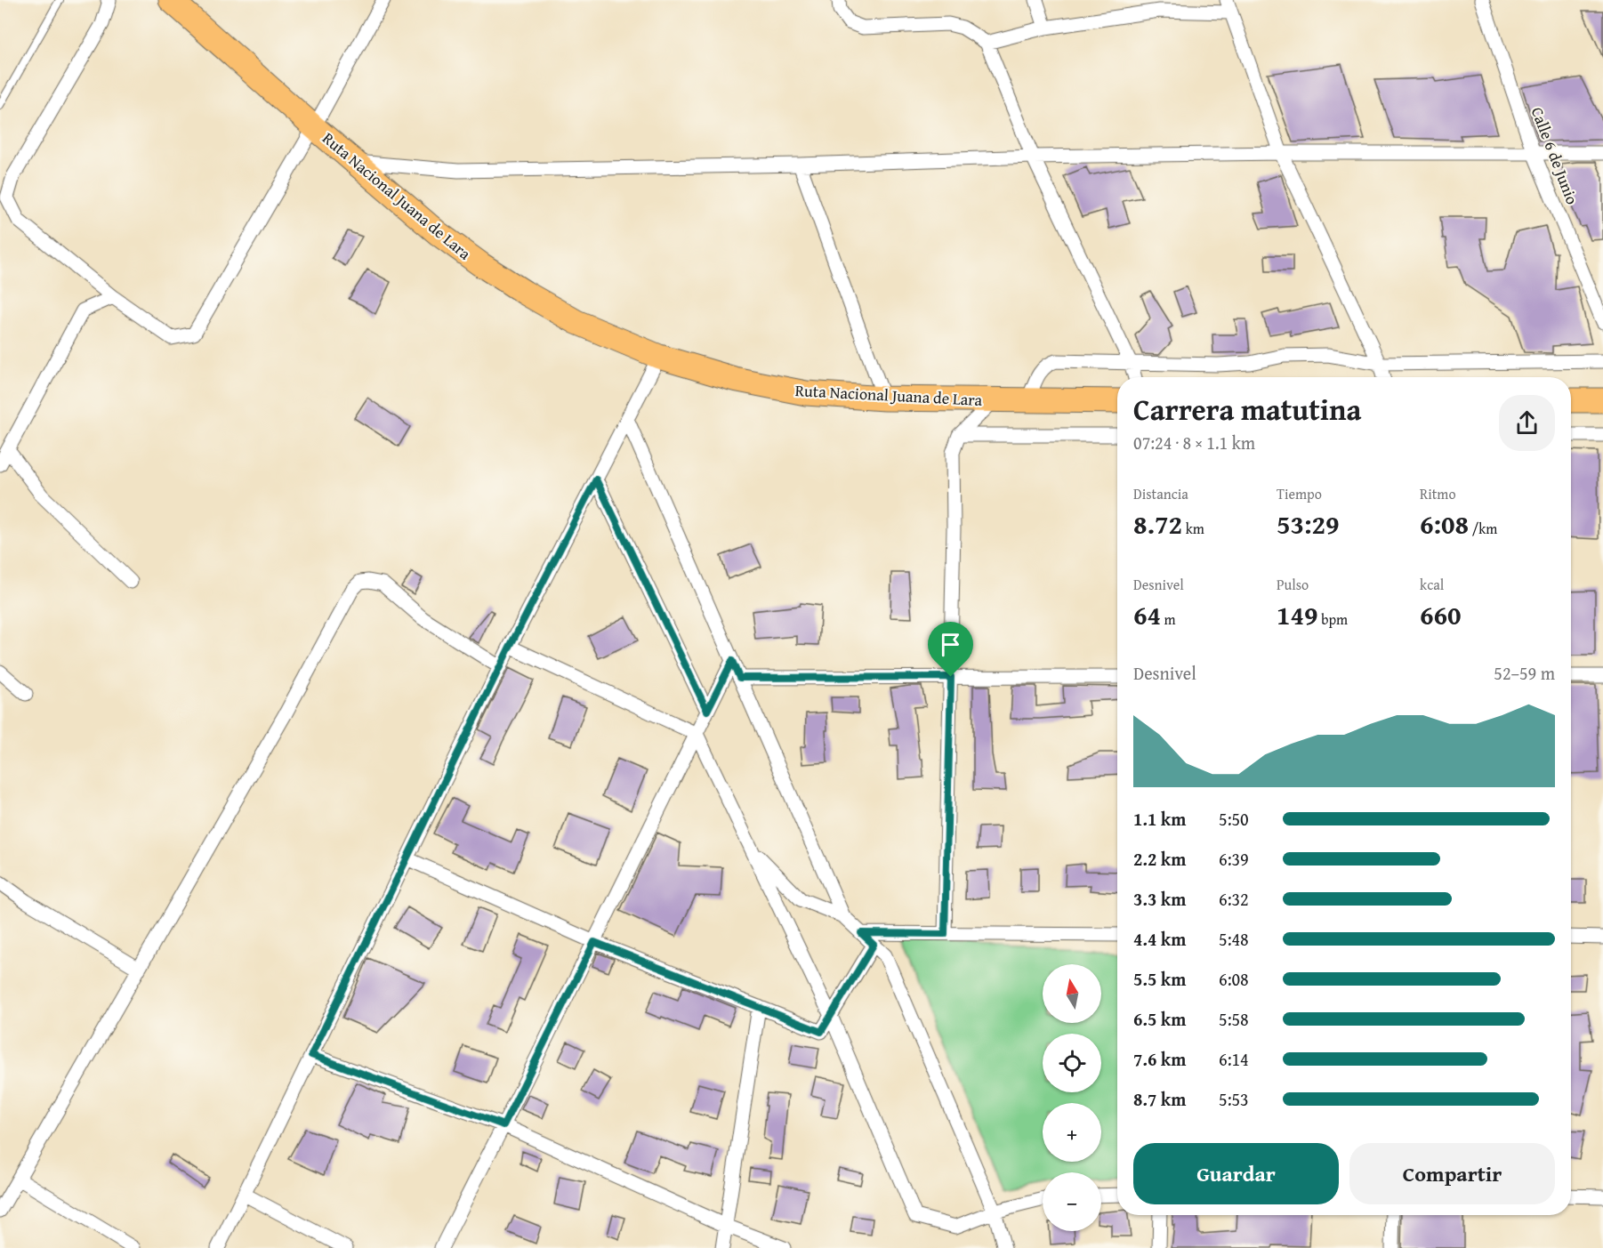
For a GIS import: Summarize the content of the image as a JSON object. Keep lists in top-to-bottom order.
{
  "streets": {
    "highway": ["Ruta Nacional Juana de Lara"],
    "street": ["Calle 6 de Junio"]
  },
  "north": "top",
  "page": {
    "heading": ["Carrera matutina", "07:24 · 8 × 1.1 km"],
    "stats": [
      ["Distancia", "8.72 km"],
      ["Tiempo", "53:29"],
      ["Ritmo", "6:08 /km"],
      ["Desnivel", "64 m"],
      ["Pulso", "149 bpm"],
      ["kcal", "660"]
    ],
    "chart": ["Desnivel", "52–59 m"],
    "list": [
      {
        "name": "1.1 km",
        "note": "5:50"
      },
      {
        "name": "2.2 km",
        "note": "6:39"
      },
      {
        "name": "3.3 km",
        "note": "6:32"
      },
      {
        "name": "4.4 km",
        "note": "5:48"
      },
      {
        "name": "5.5 km",
        "note": "6:08"
      },
      {
        "name": "6.5 km",
        "note": "5:58"
      },
      {
        "name": "7.6 km",
        "note": "6:14"
      },
      {
        "name": "8.7 km",
        "note": "5:53"
      }
    ],
    "map_buttons": ["+", "−"],
    "buttons": ["Guardar", "Compartir"]
  }
}
